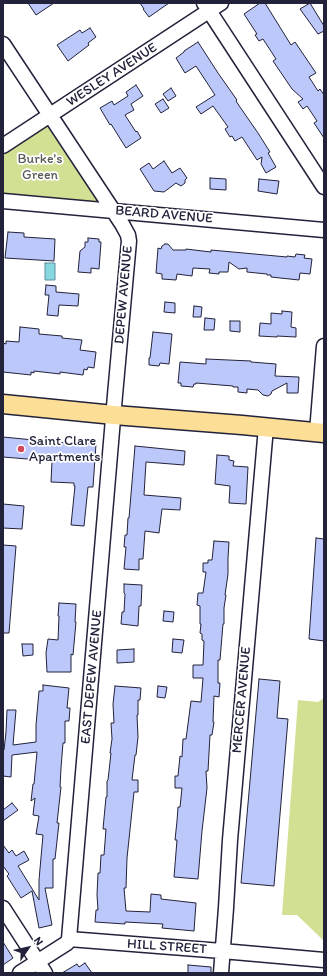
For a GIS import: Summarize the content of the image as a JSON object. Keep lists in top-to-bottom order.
{
  "streets": {
    "street": [
      "WESLEY AVENUE",
      "BEARD AVENUE",
      "DEPEW AVENUE",
      "EAST DEPEW AVENUE",
      "MERCER AVENUE",
      "HILL STREET"
    ]
  },
  "crossings": [
    ["WESLEY AVENUE", "DEPEW AVENUE"],
    ["BEARD AVENUE", "DEPEW AVENUE"],
    ["DEPEW AVENUE", "EAST DEPEW AVENUE"],
    ["EAST DEPEW AVENUE", "HILL STREET"],
    ["MERCER AVENUE", "HILL STREET"]
  ],
  "parks": ["Burke's Green"],
  "places": ["Saint Clare Apartments"],
  "north": "top right"
}
